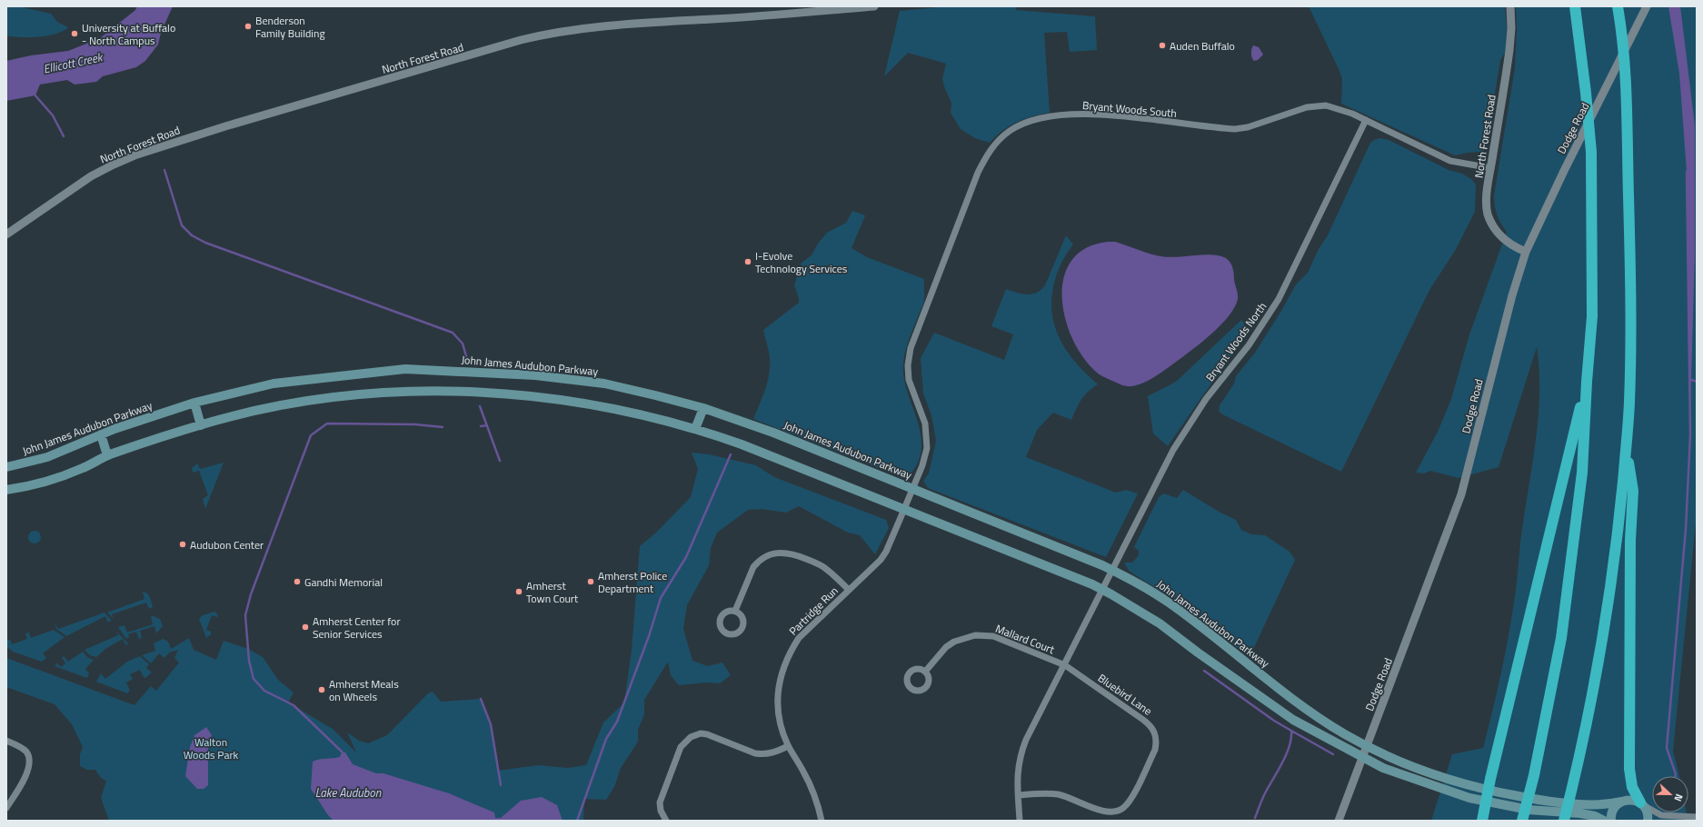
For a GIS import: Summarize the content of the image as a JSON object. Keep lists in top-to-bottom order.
{
  "streets": {
    "main road": ["John James Audubon Parkway"],
    "street": [
      "North Forest Road",
      "Bryant Woods South",
      "Dodge Road",
      "Bryant Woods North",
      "Partridge Run",
      "Mallard Court",
      "Bluebird Lane"
    ]
  },
  "crossings": [
    ["North Forest Road", "Bryant Woods South"],
    ["North Forest Road", "Dodge Road"],
    ["Bryant Woods South", "Bryant Woods North"],
    ["Bryant Woods South", "John James Audubon Parkway"],
    ["Bryant Woods South", "Partridge Run"],
    ["Dodge Road", "John James Audubon Parkway"],
    ["Bryant Woods North", "John James Audubon Parkway"],
    ["John James Audubon Parkway", "Partridge Run"],
    ["Mallard Court", "Bluebird Lane"]
  ],
  "water": ["Ellicott Creek", "Lake Audubon"],
  "parks": ["Walton Woods Park"],
  "places": [
    "Benderson Family Building",
    "University at Buffalo - North Campus",
    "Auden Buffalo",
    "I-Evolve Technology Services",
    "Audubon Center",
    "Gandhi Memorial",
    "Amherst Police Department",
    "Amherst Town Court",
    "Amherst Center for Senior Services",
    "Amherst Meals on Wheels"
  ],
  "north": "right"
}
